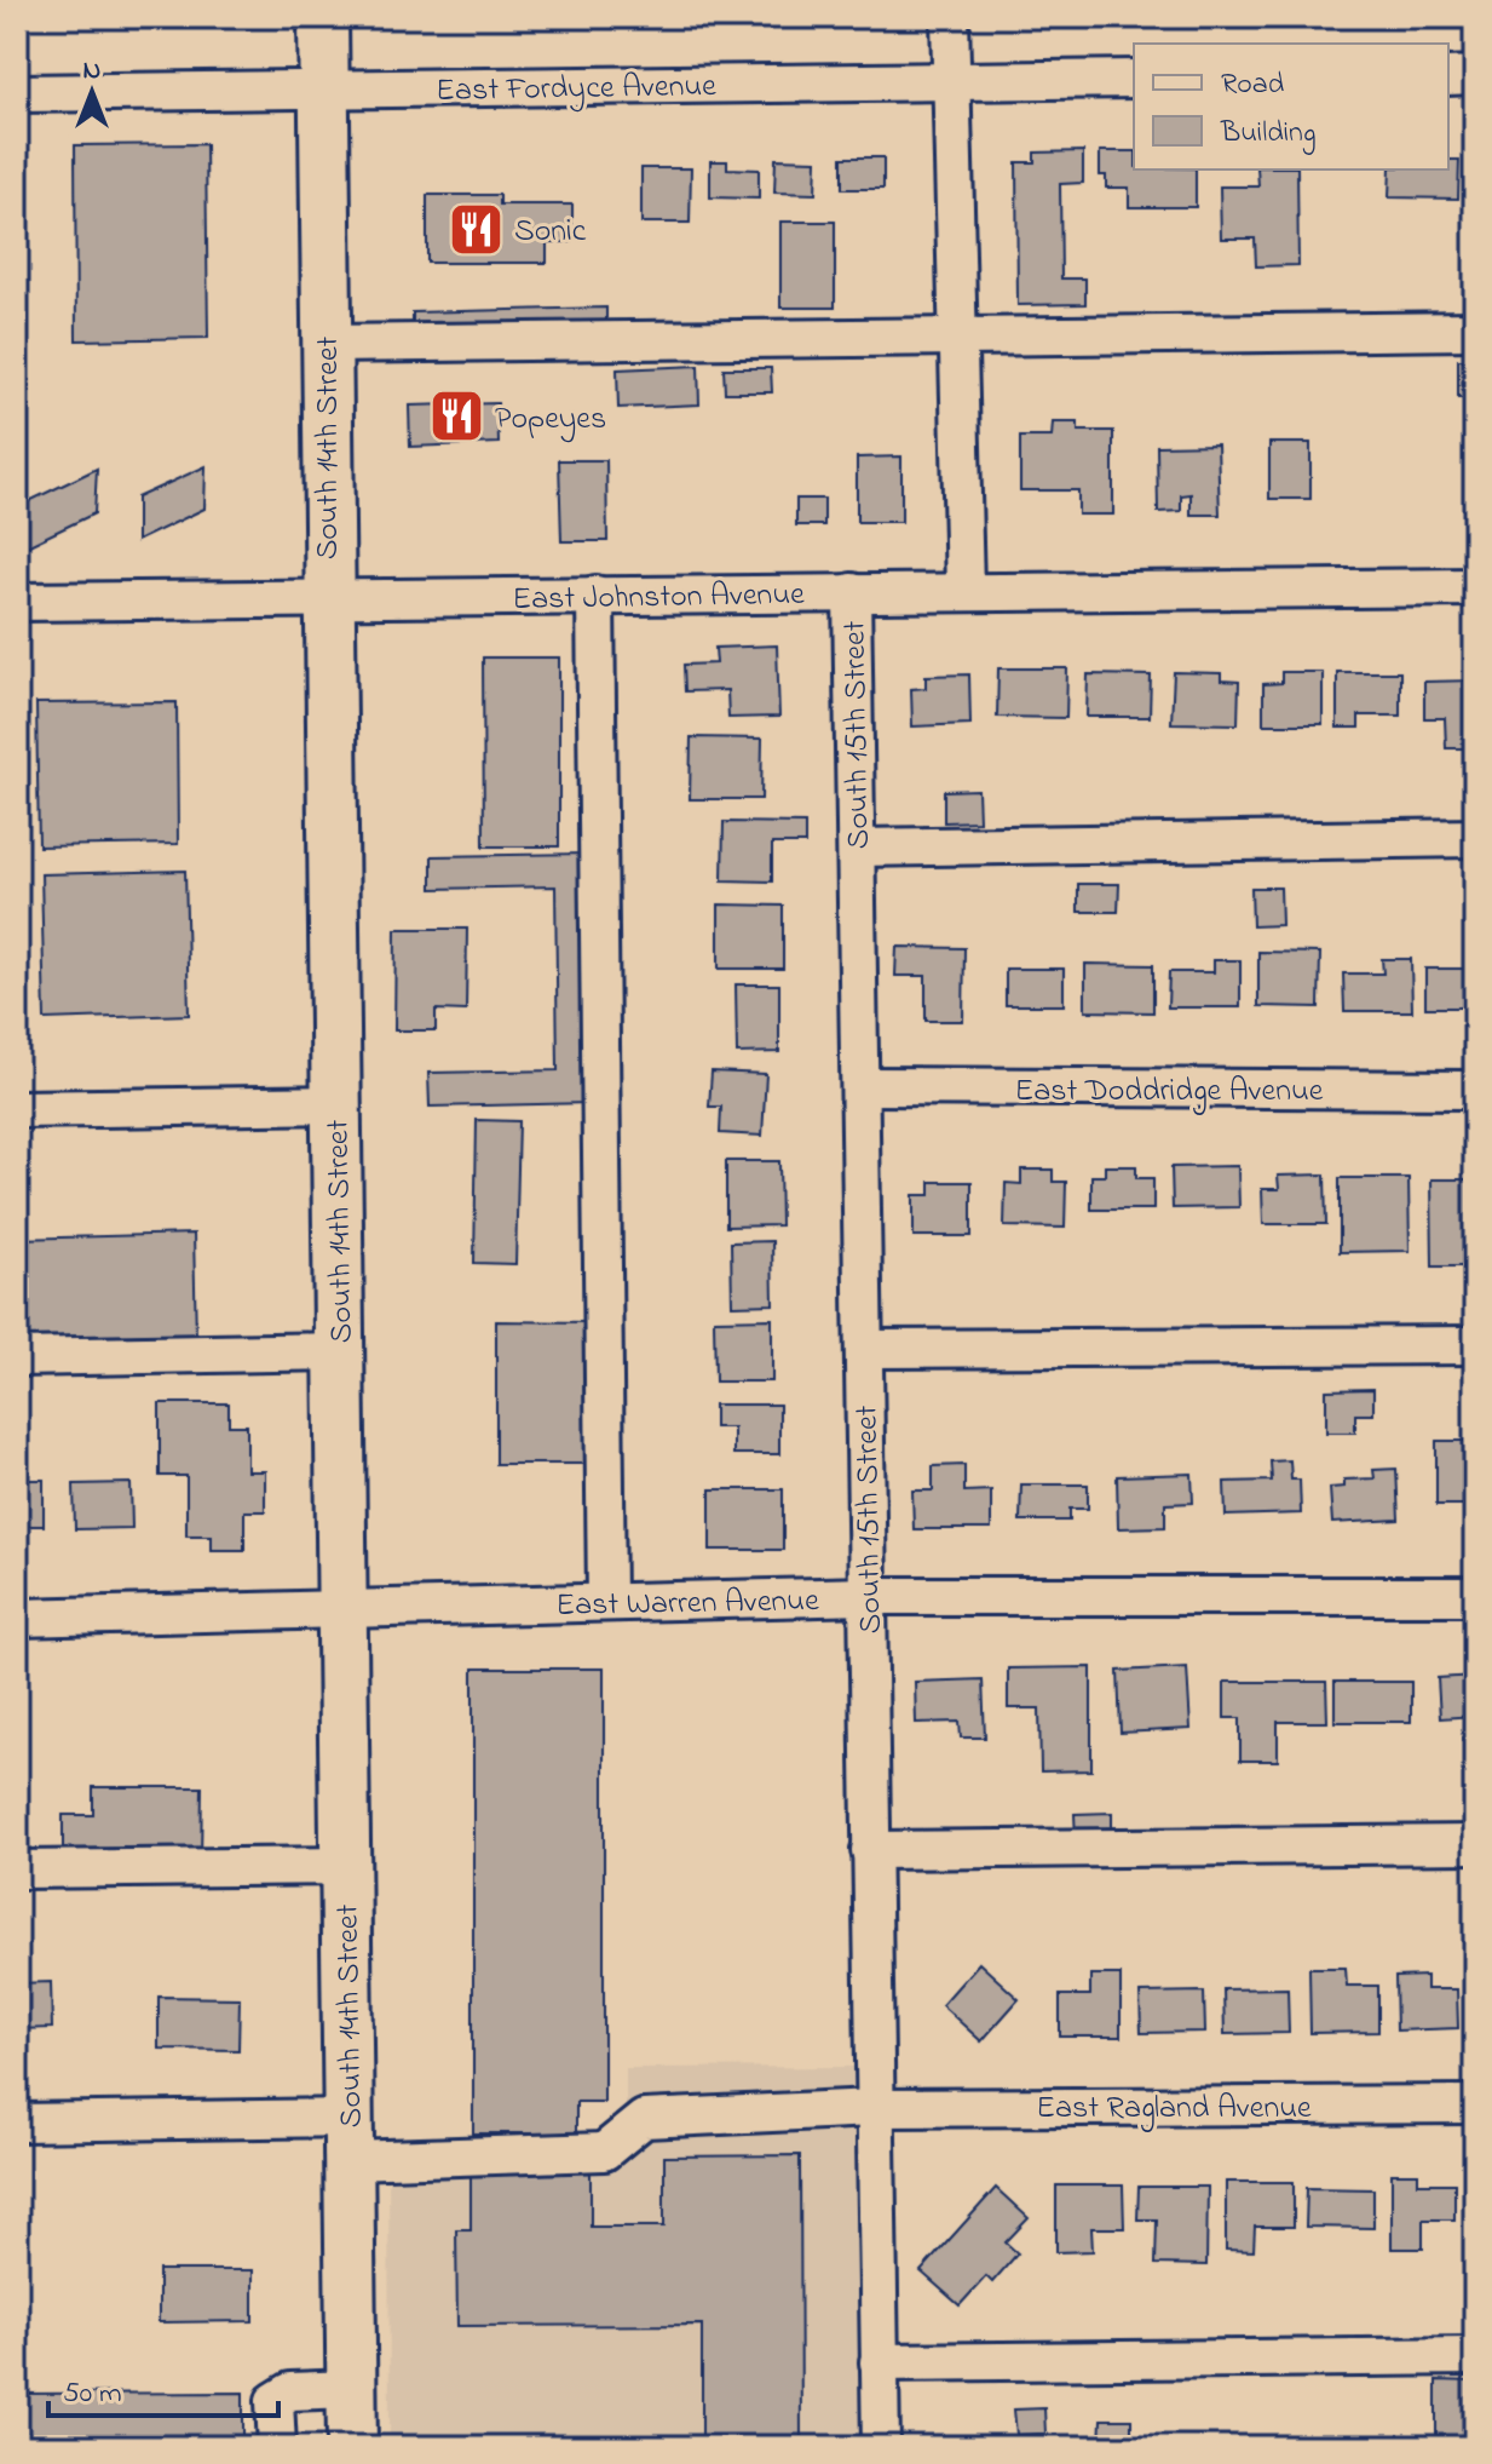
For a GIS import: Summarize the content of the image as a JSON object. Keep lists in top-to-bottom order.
{
  "streets": {
    "main road": ["South 14th Street"],
    "street": [
      "East Fordyce Avenue",
      "East Johnston Avenue",
      "South 15th Street",
      "East Doddridge Avenue",
      "East Warren Avenue",
      "East Ragland Avenue"
    ]
  },
  "crossings": [
    ["East Fordyce Avenue", "South 14th Street"],
    ["South 14th Street", "East Johnston Avenue"],
    ["South 14th Street", "East Warren Avenue"],
    ["South 14th Street", "East Ragland Avenue"],
    ["East Johnston Avenue", "South 15th Street"],
    ["South 15th Street", "East Doddridge Avenue"],
    ["South 15th Street", "East Warren Avenue"],
    ["South 15th Street", "East Ragland Avenue"]
  ],
  "places": {
    "restaurant": ["Sonic", "Popeyes"]
  },
  "legend": ["Road", "Building"],
  "scale_bar": "50 m",
  "north": "top"
}
